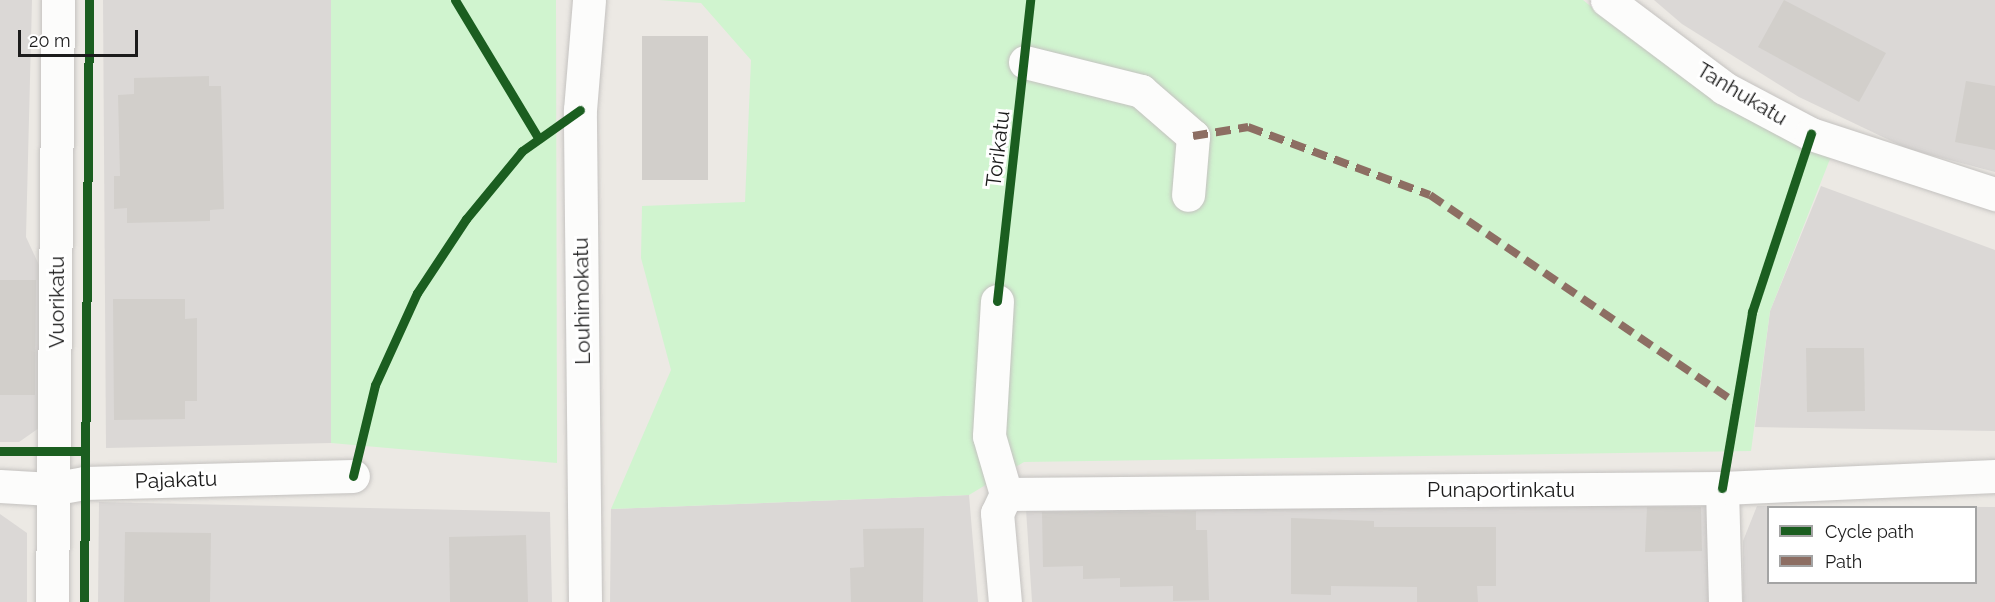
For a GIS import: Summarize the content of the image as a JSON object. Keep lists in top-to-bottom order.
{
  "streets": {
    "street": [
      "Tanhukatu",
      "Louhimokatu",
      "Vuorikatu",
      "Pajakatu",
      "Punaportinkatu"
    ],
    "cycle path": ["Torikatu"]
  },
  "crossings": [
    ["Vuorikatu", "Pajakatu"]
  ],
  "legend": ["Cycle path", "Path"],
  "scale_bar": "20 m"
}
